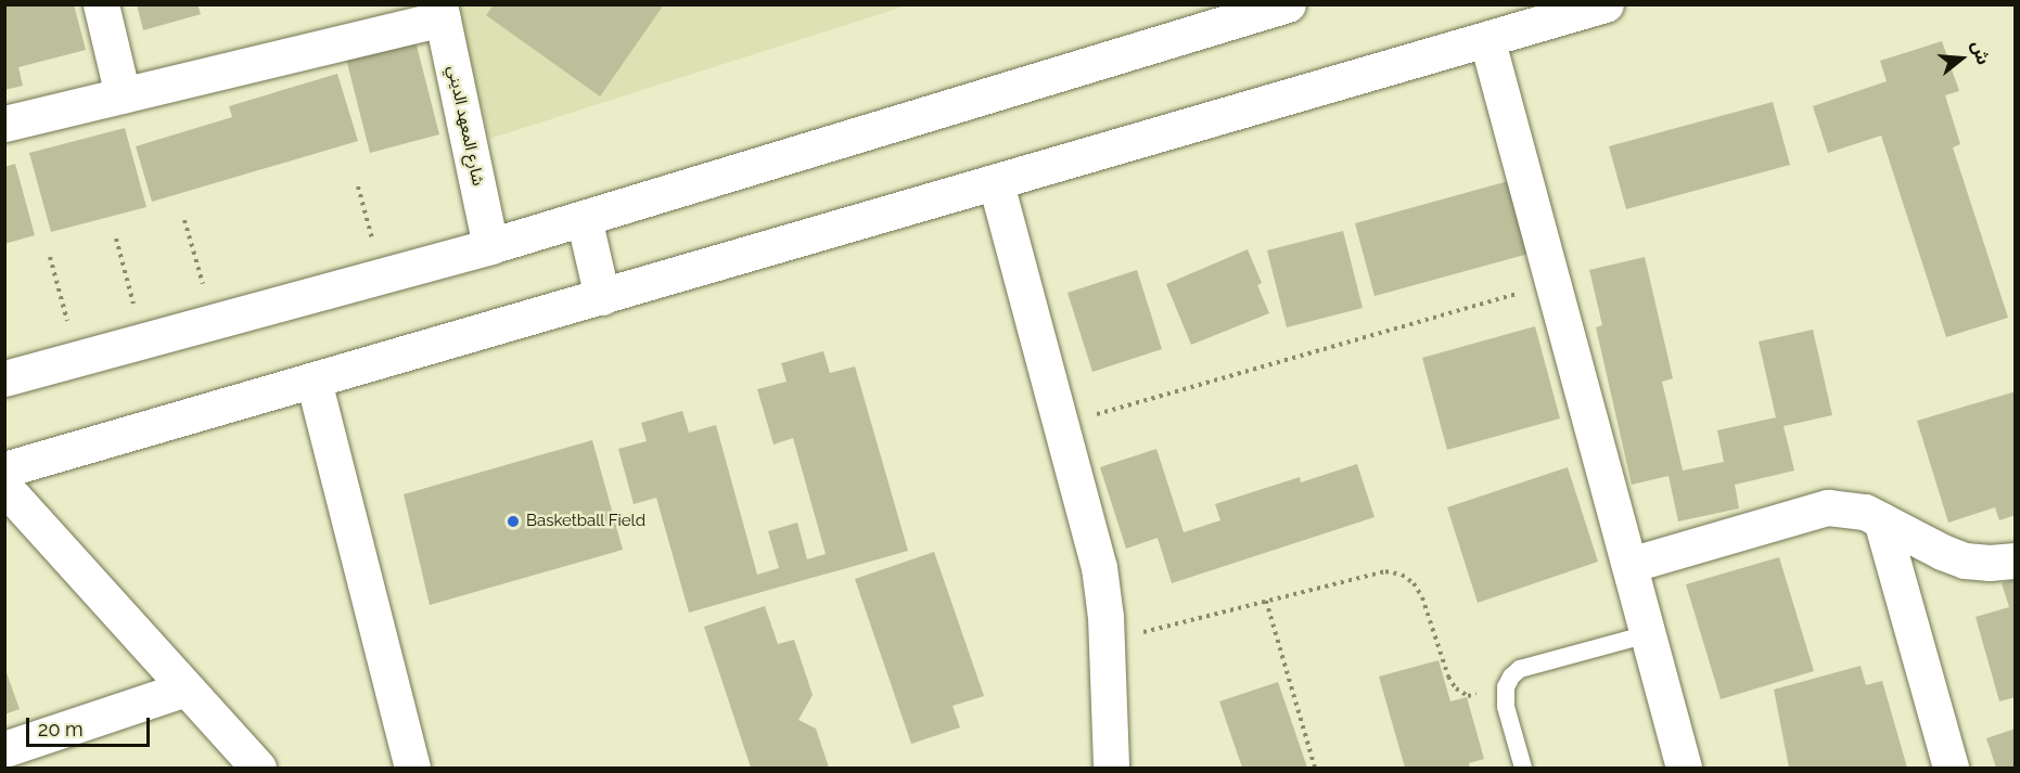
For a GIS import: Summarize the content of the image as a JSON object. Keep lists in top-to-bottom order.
{
  "streets": {
    "street": ["شارع المعهد الديني"]
  },
  "places": ["Basketball Field"],
  "scale_bar": "20 m",
  "north": "right"
}
